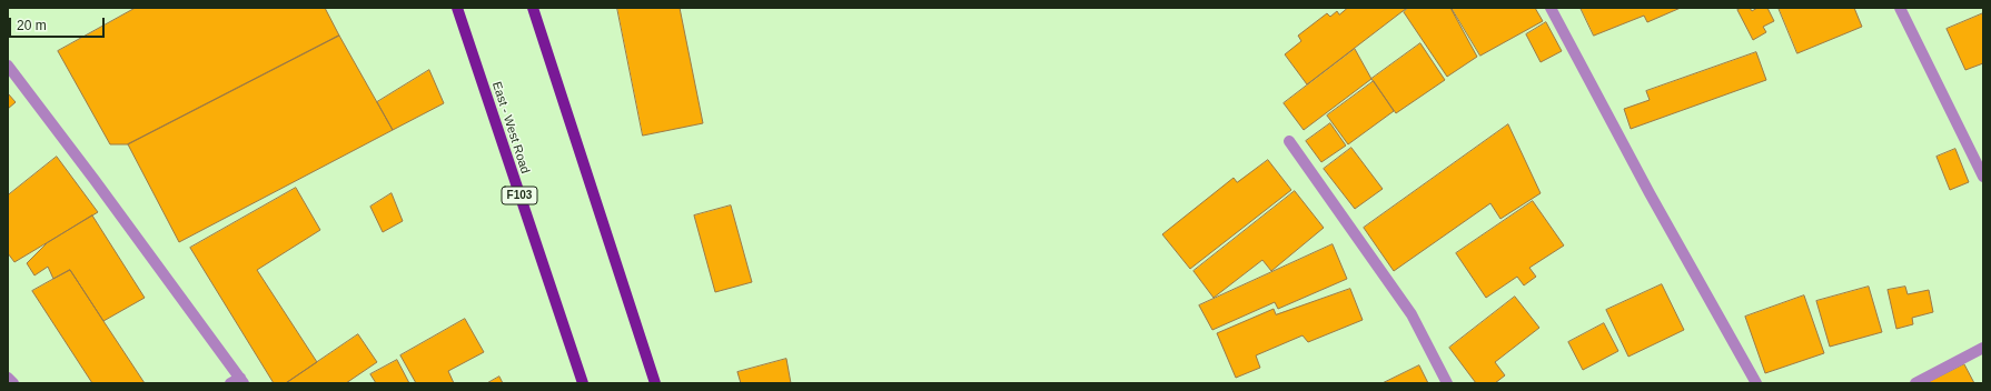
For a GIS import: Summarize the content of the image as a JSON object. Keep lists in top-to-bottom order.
{
  "streets": {
    "main road": ["East - West Road", "F103"]
  },
  "scale_bar": "20 m"
}
